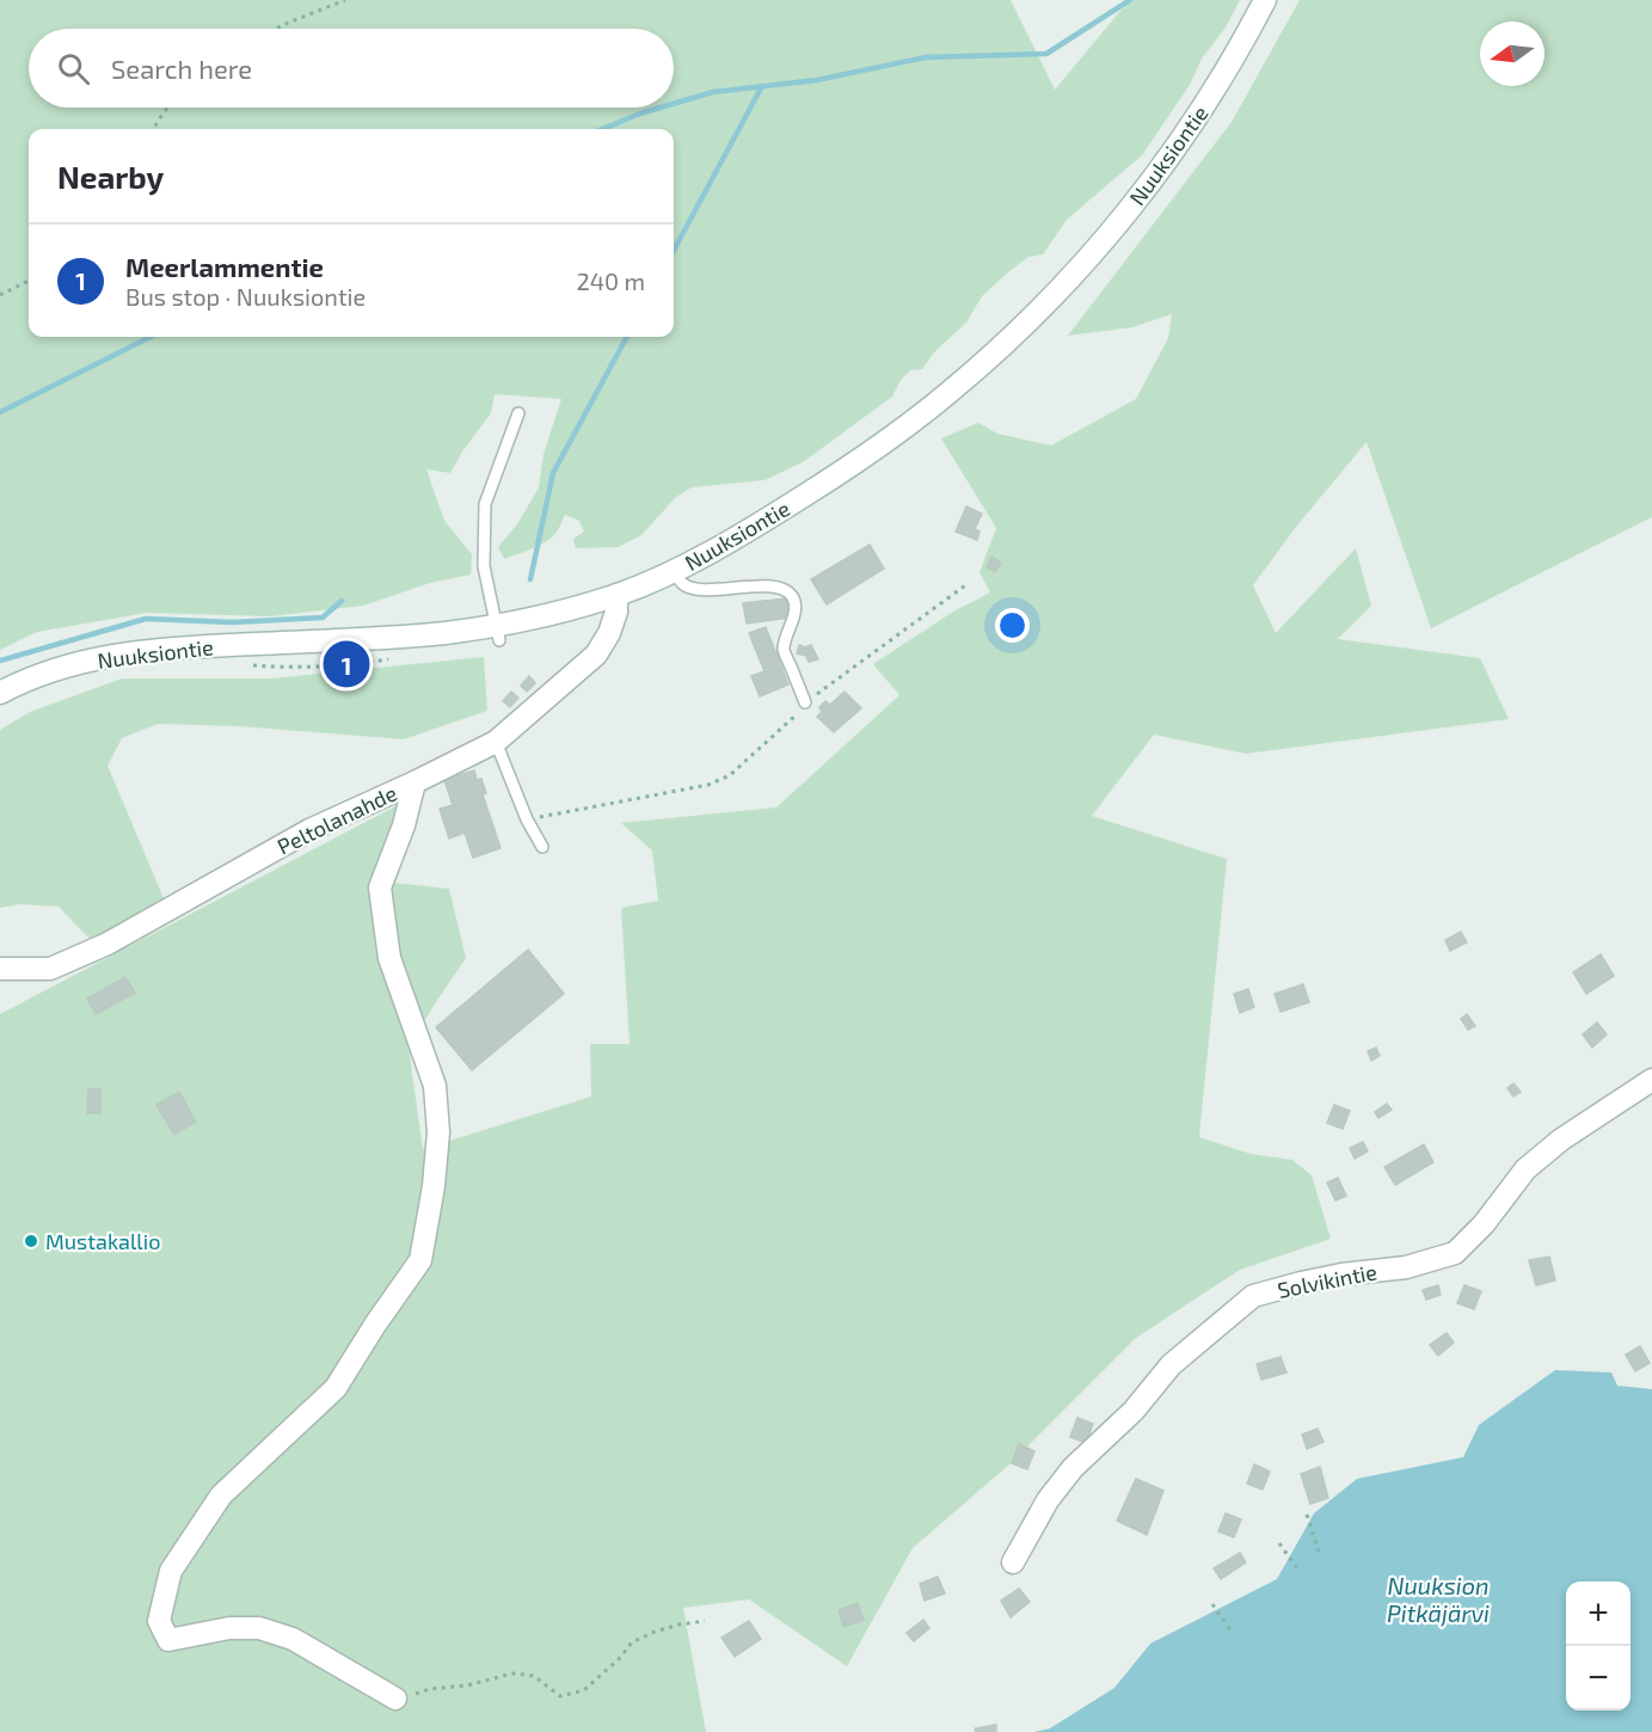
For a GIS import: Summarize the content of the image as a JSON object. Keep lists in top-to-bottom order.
{
  "streets": {
    "street": ["Nuuksiontie", "Peltolanahde", "Solvikintie"]
  },
  "crossings": [
    ["Nuuksiontie", "Peltolanahde"]
  ],
  "water": ["Nuuksion Pitkäjärvi"],
  "places": ["Mustakallio"],
  "north": "left",
  "page": {
    "search": "Search here",
    "heading": "Nearby",
    "list": [
      {
        "mark": "1",
        "name": "Meerlammentie",
        "note": "Bus stop · Nuuksiontie",
        "value": "240 m"
      }
    ],
    "pins": "1",
    "map_buttons": ["+", "−"]
  }
}
